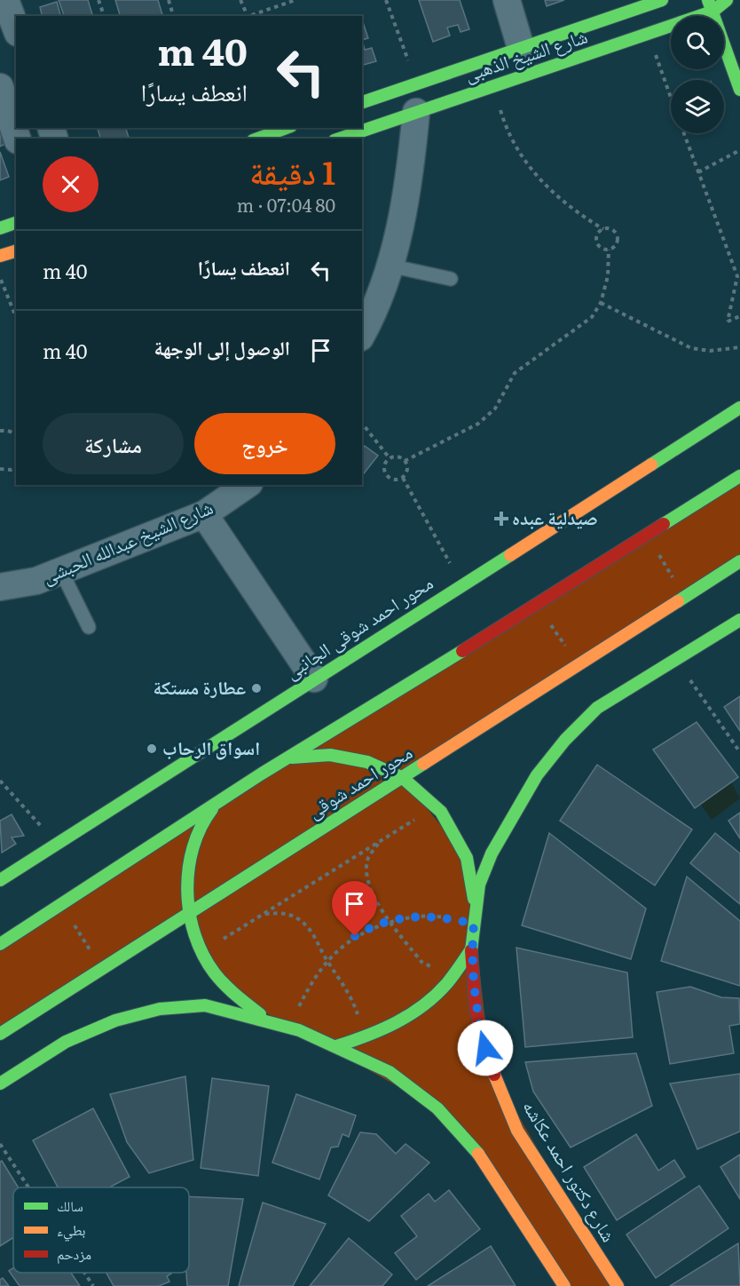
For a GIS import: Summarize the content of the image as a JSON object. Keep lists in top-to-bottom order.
{
  "streets": {
    "street": [
      "شارع الشيخ الذهبى",
      "شارع الشيخ عبدالله الحبشى",
      "محور احمد شوقى الجانبى",
      "محور احمد شوقى",
      "شارع دكتور احمد عكاشه"
    ]
  },
  "places": {
    "health": ["صيدلية عبده"],
    "other": ["عطارة مستكة", "اسواق الرحاب"]
  },
  "legend": ["سالك", "بطيء", "مزدحم"],
  "page": {
    "turn": ["40 m", "انعطف يسارًا"],
    "heading": ["1 دقيقة", "80 m · 07:04"],
    "list": [
      {
        "name": "انعطف يسارًا",
        "value": "40 m"
      },
      {
        "name": "الوصول إلى الوجهة",
        "value": "40 m"
      }
    ],
    "buttons": ["خروج", "مشاركة"]
  }
}
